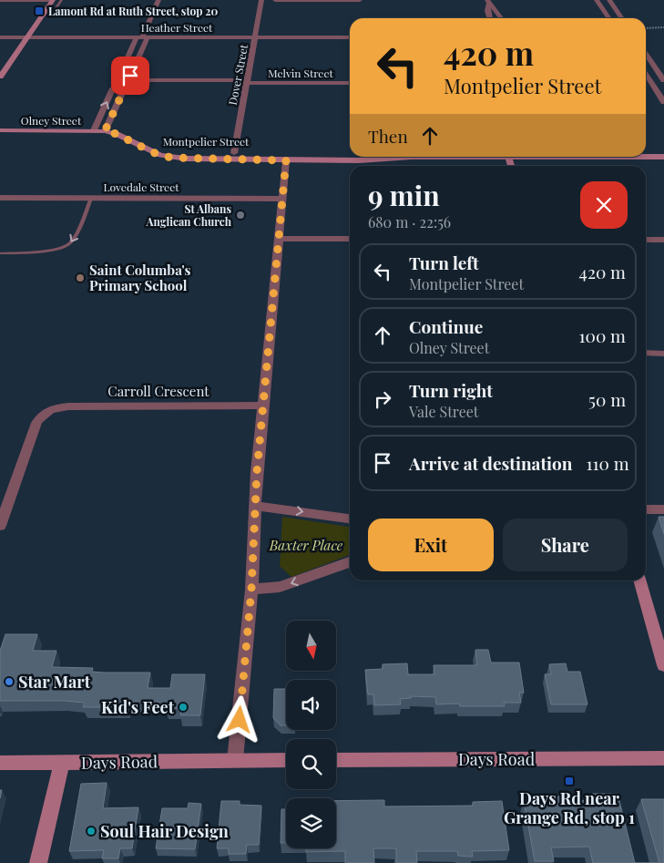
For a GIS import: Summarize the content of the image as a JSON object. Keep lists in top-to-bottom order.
{
  "streets": {
    "street": [
      "Heather Street",
      "Melvin Street",
      "Dover Street",
      "Olney Street",
      "Montpelier Street",
      "Lovedale Street",
      "Carroll Crescent",
      "Days Road"
    ]
  },
  "crossings": [
    ["Heather Street", "Dover Street"],
    ["Melvin Street", "Dover Street"],
    ["Dover Street", "Montpelier Street"],
    ["Olney Street", "Montpelier Street"]
  ],
  "parks": ["Baxter Place"],
  "places": {
    "transit": ["Lamont Rd at Ruth Street, stop 20", "Days Rd near Grange Rd, stop 1"],
    "other": [
      "St Albans Anglican Church",
      "Saint Columba's Primary School",
      "Star Mart",
      "Kid's Feet",
      "Soul Hair Design"
    ]
  },
  "north": "bottom",
  "page": {
    "turn": ["420 m", "Montpelier Street"],
    "then": "Then",
    "heading": ["9 min", "680 m · 22:56"],
    "list": [
      {
        "name": "Turn left",
        "note": "Montpelier Street",
        "value": "420 m"
      },
      {
        "name": "Continue",
        "note": "Olney Street",
        "value": "100 m"
      },
      {
        "name": "Turn right",
        "note": "Vale Street",
        "value": "50 m"
      },
      {
        "name": "Arrive at destination",
        "value": "110 m"
      }
    ],
    "buttons": ["Exit", "Share"]
  }
}
